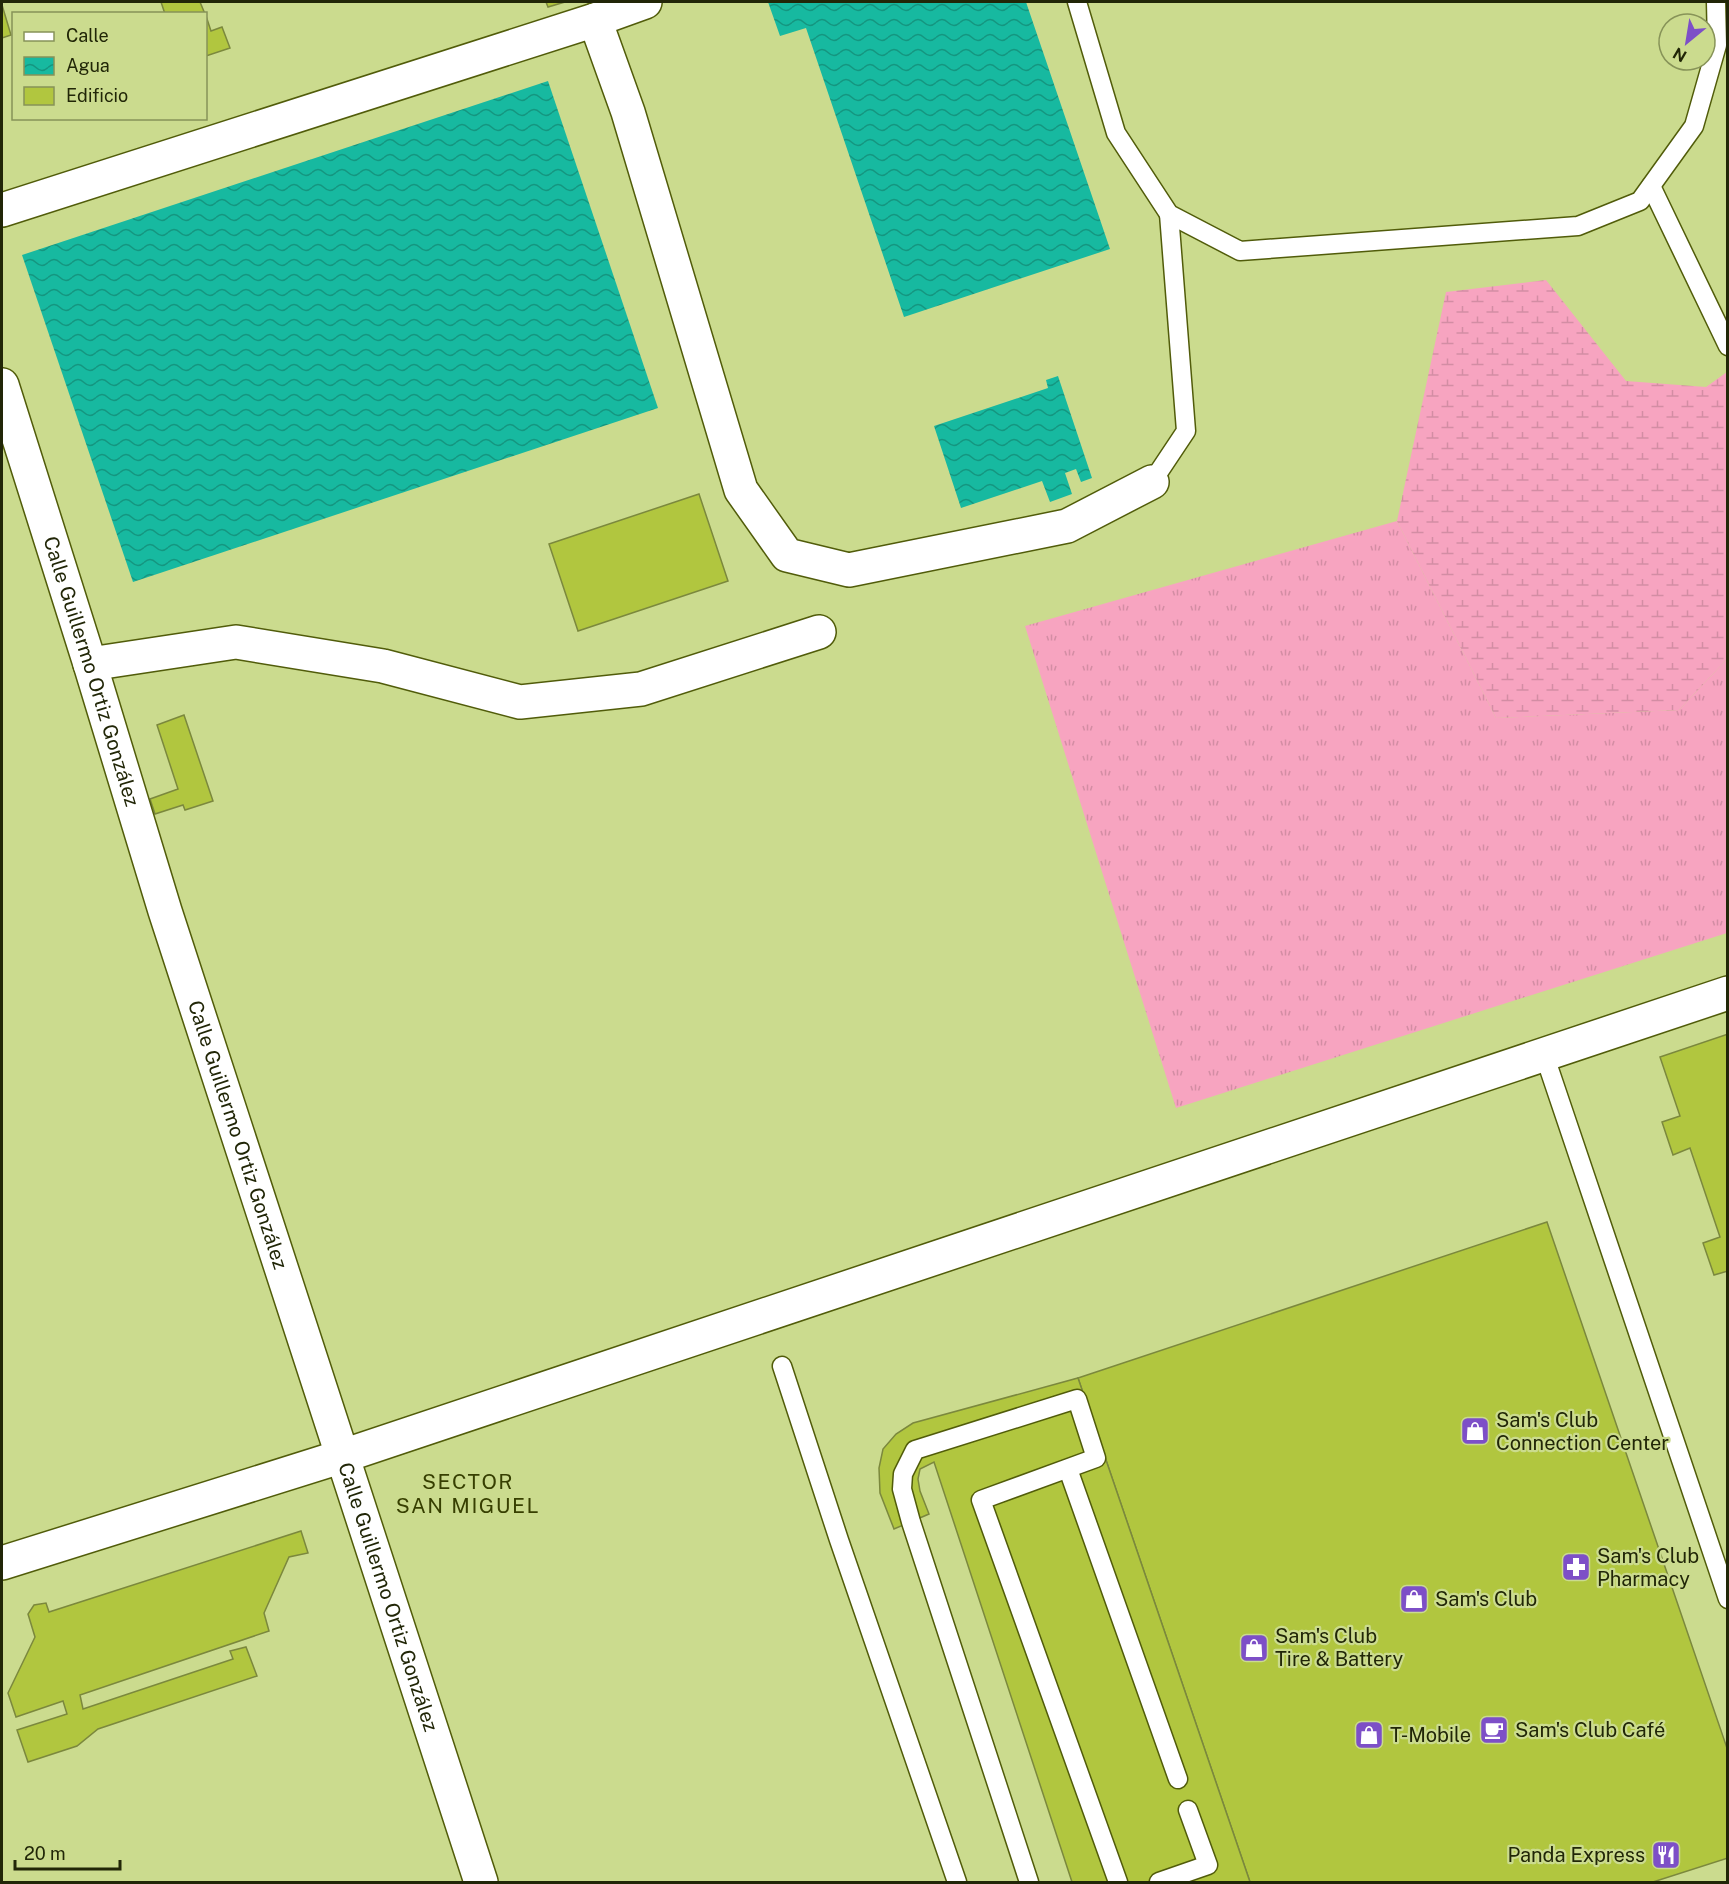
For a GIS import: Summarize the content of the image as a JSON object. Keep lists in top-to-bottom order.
{
  "streets": {
    "street": ["Calle Guillermo Ortiz González"]
  },
  "districts": ["SECTOR SAN MIGUEL"],
  "places": {
    "shop": [
      "Sam's Club Connection Center",
      "Sam's Club",
      "Sam's Club Tire & Battery",
      "T-Mobile"
    ],
    "pharmacy": ["Sam's Club Pharmacy"],
    "cafe": ["Sam's Club Café"],
    "restaurant": ["Panda Express"]
  },
  "legend": ["Calle", "Agua", "Edificio"],
  "scale_bar": "20 m",
  "north": "bottom left"
}
